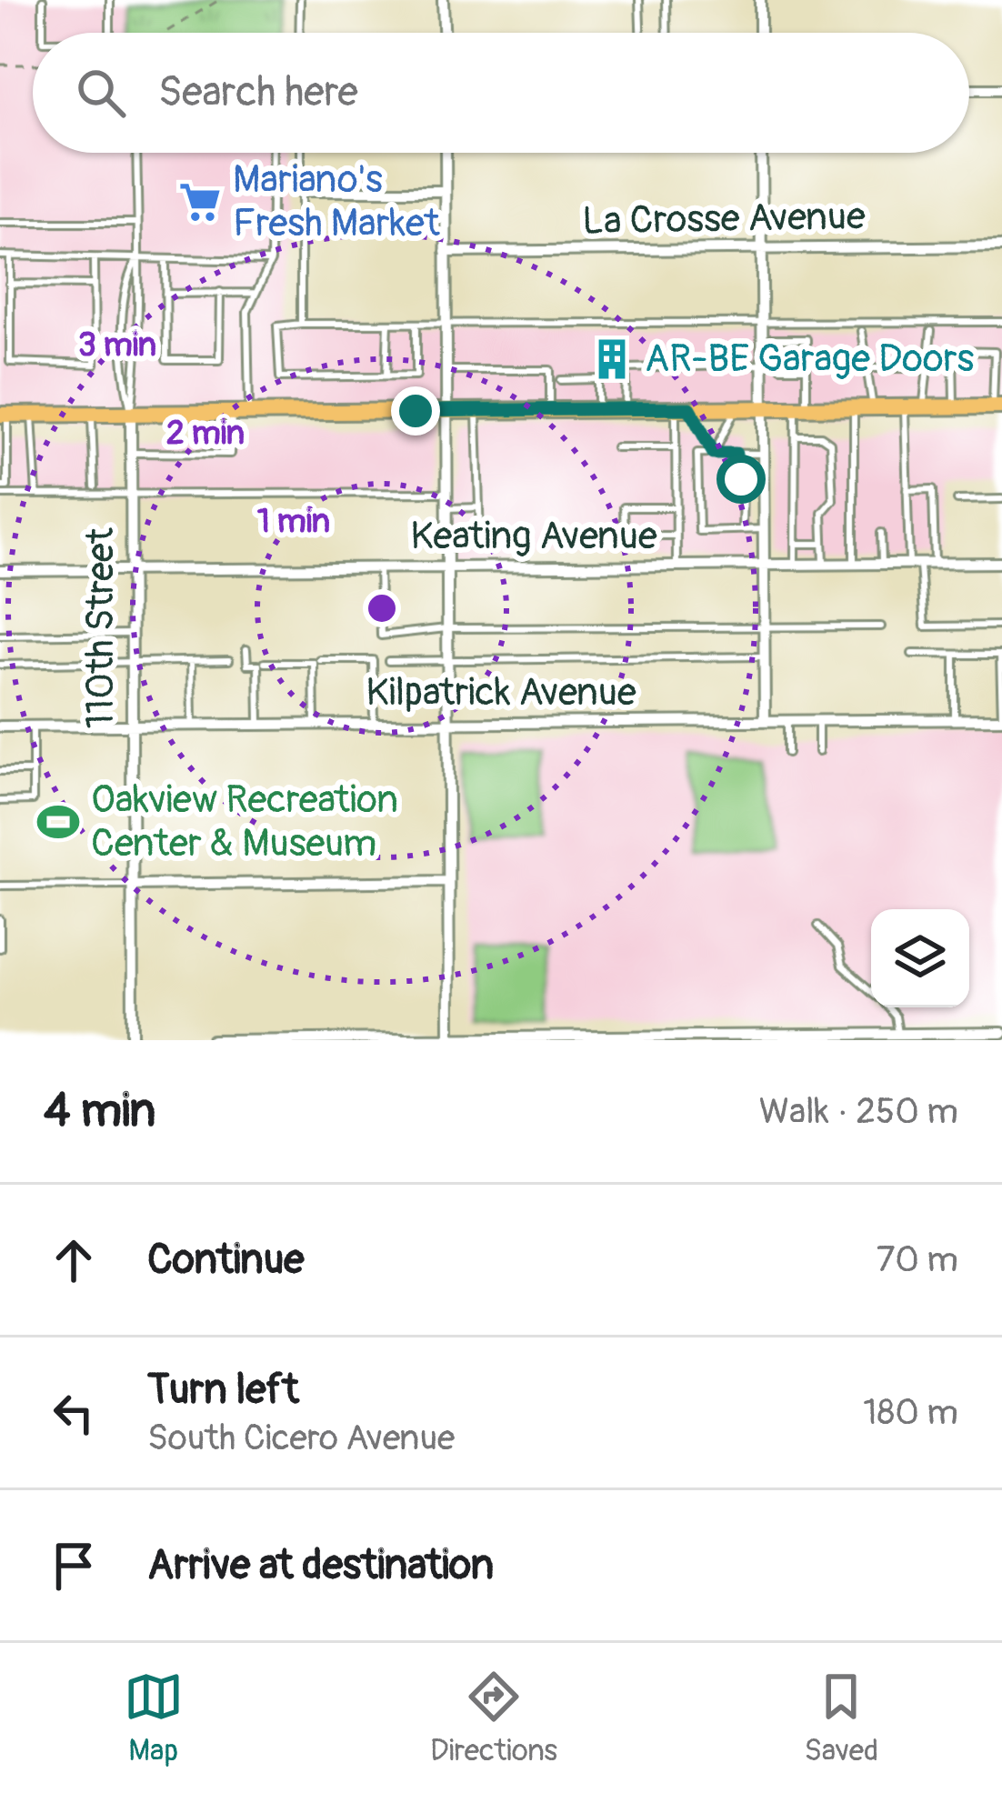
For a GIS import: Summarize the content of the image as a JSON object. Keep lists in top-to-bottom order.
{
  "streets": {
    "street": [
      "La Crosse Avenue",
      "Keating Avenue",
      "110th Street",
      "Kilpatrick Avenue"
    ]
  },
  "crossings": [
    ["Keating Avenue", "110th Street"],
    ["110th Street", "Kilpatrick Avenue"]
  ],
  "places": {
    "supermarket": ["Mariano's Fresh Market"],
    "building": ["AR-BE Garage Doors"],
    "sports": ["Oakview Recreation Center & Museum"]
  },
  "page": {
    "search": "Search here",
    "heading": ["4 min", "Walk · 250 m"],
    "list": [
      ["Continue", "70 m"],
      ["Turn left", "South Cicero Avenue", "180 m"],
      "Arrive at destination"
    ],
    "nav": ["Map", "Directions", "Saved"]
  },
  "rings": ["3 min", "2 min", "1 min"]
}
